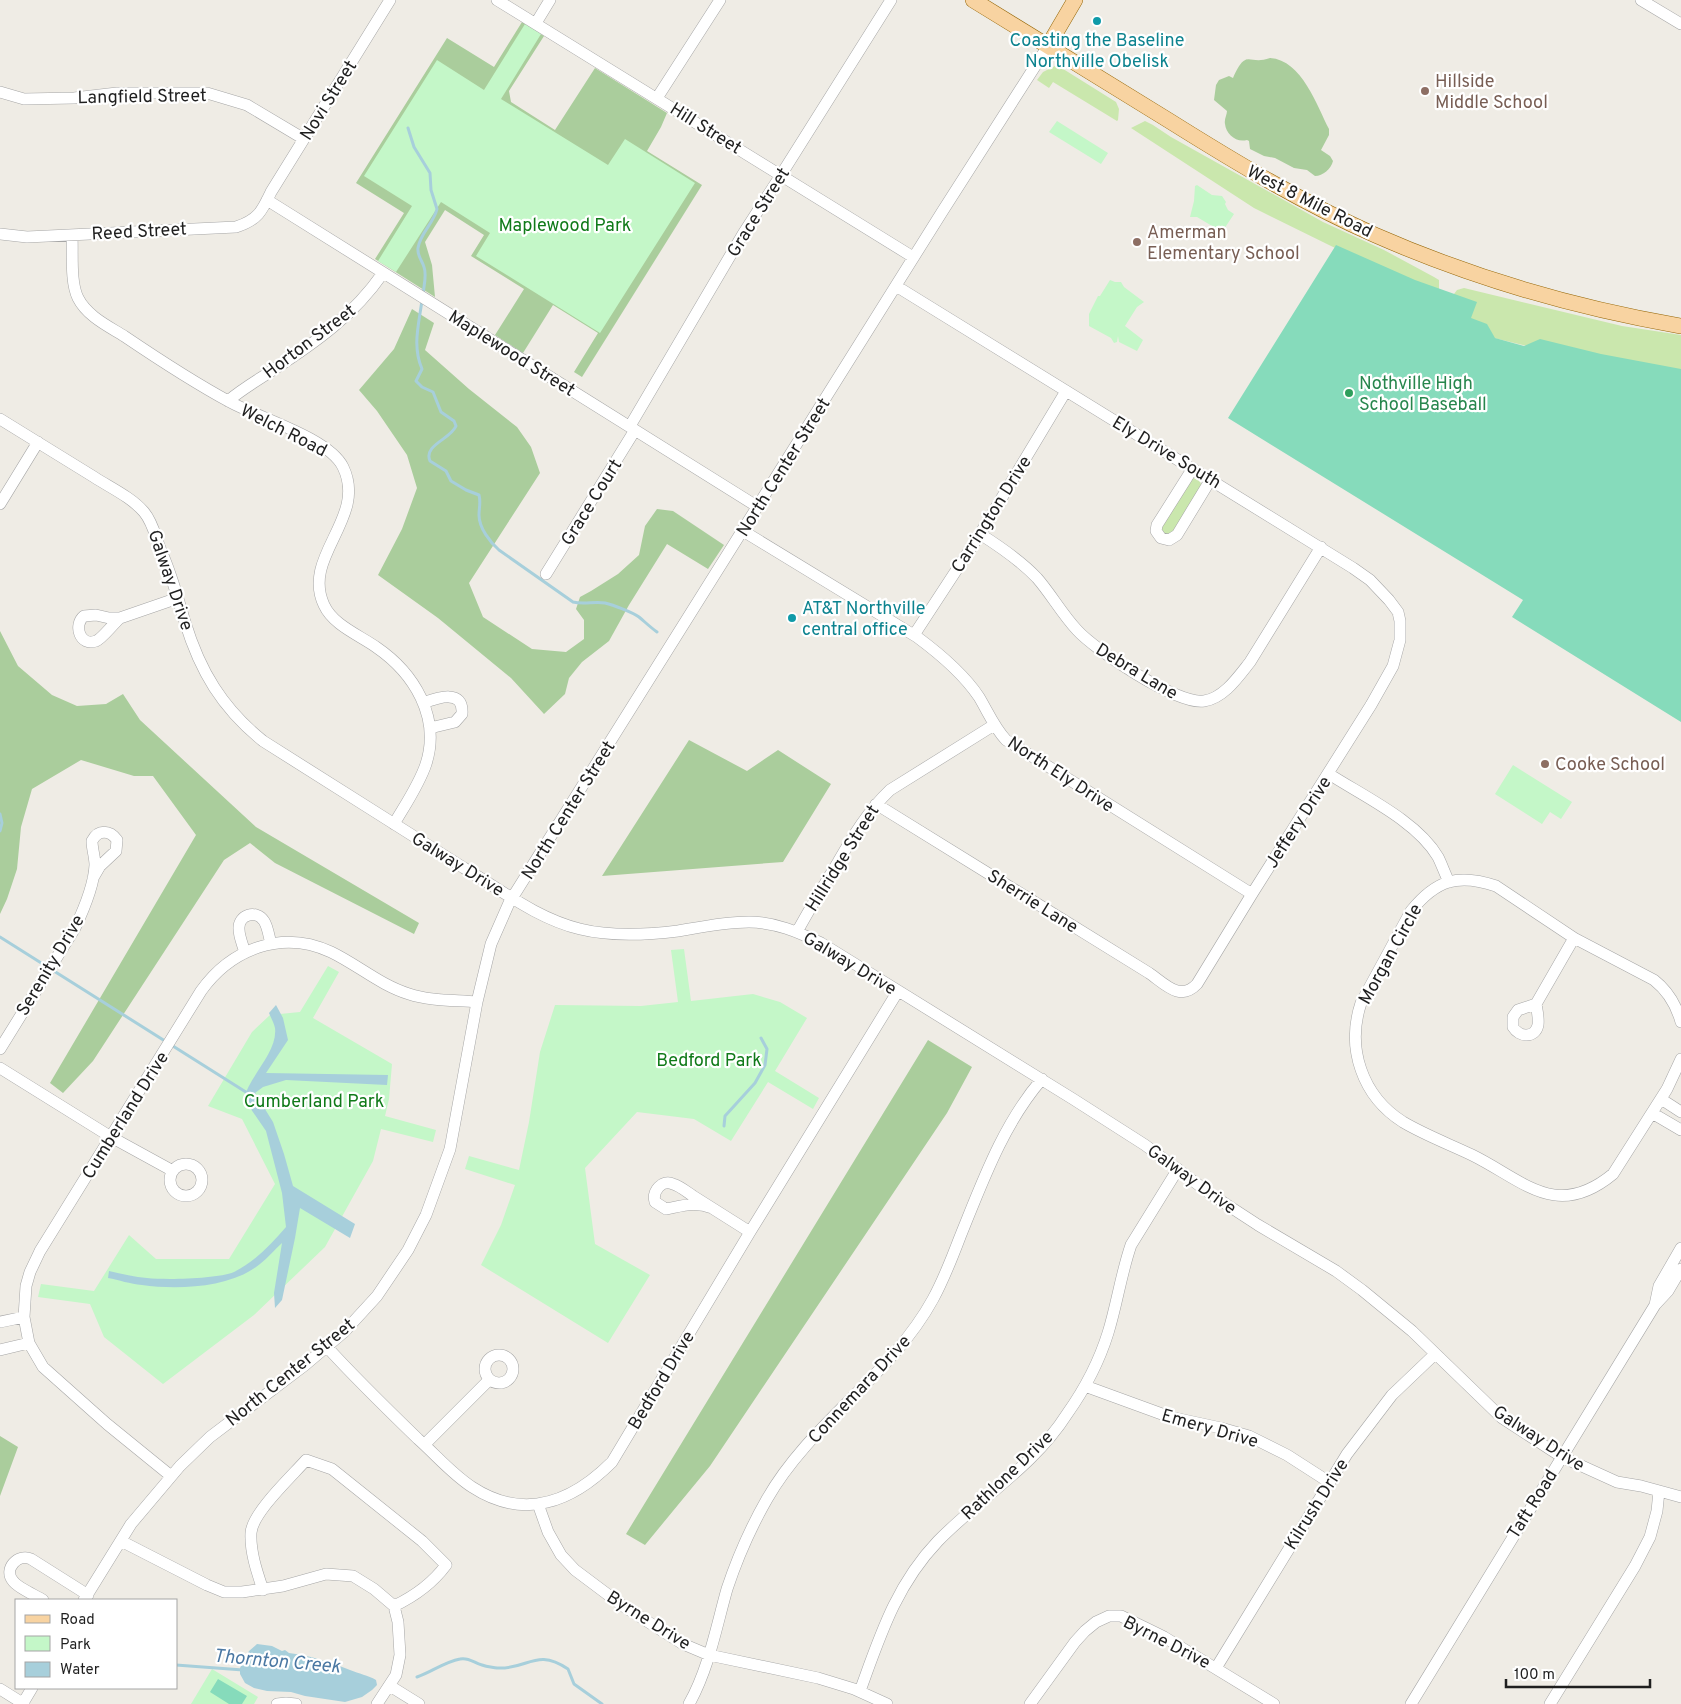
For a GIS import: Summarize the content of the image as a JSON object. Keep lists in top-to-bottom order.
{
  "streets": {
    "main road": ["West 8 Mile Road", "North Center Street"],
    "street": [
      "Langfield Street",
      "Novi Street",
      "Hill Street",
      "Grace Street",
      "Reed Street",
      "Horton Street",
      "Maplewood Street",
      "Welch Road",
      "Ely Drive South",
      "Grace Court",
      "Carrington Drive",
      "Galway Drive",
      "Debra Lane",
      "North Ely Drive",
      "Jeffery Drive",
      "Hillridge Street",
      "Sherrie Lane",
      "Morgan Circle",
      "Serenity Drive",
      "Cumberland Drive",
      "Bedford Drive",
      "Connemara Drive",
      "Emery Drive",
      "Rathlone Drive",
      "Kilrush Drive",
      "Taft Road",
      "Byrne Drive"
    ]
  },
  "crossings": [
    ["Langfield Street", "Novi Street"],
    ["Novi Street", "Reed Street"],
    ["Novi Street", "Maplewood Street"],
    ["Hill Street", "Grace Street"],
    ["Hill Street", "North Center Street"],
    ["West 8 Mile Road", "North Center Street"],
    ["Grace Street", "Maplewood Street"],
    ["Grace Street", "Grace Court"],
    ["Reed Street", "Maplewood Street"],
    ["Reed Street", "Welch Road"],
    ["Horton Street", "Maplewood Street"],
    ["Horton Street", "Welch Road"],
    ["Maplewood Street", "North Center Street"],
    ["Maplewood Street", "Grace Court"],
    ["Welch Road", "Galway Drive"],
    ["Ely Drive South", "North Center Street"],
    ["Ely Drive South", "Carrington Drive"],
    ["Ely Drive South", "Debra Lane"],
    ["Ely Drive South", "Jeffery Drive"],
    ["North Center Street", "Galway Drive"],
    ["North Center Street", "North Ely Drive"],
    ["North Center Street", "Cumberland Drive"],
    ["North Center Street", "Bedford Drive"],
    ["Carrington Drive", "Debra Lane"],
    ["Carrington Drive", "North Ely Drive"],
    ["Galway Drive", "Hillridge Street"],
    ["Galway Drive", "Bedford Drive"],
    ["Galway Drive", "Connemara Drive"],
    ["Galway Drive", "Rathlone Drive"],
    ["Galway Drive", "Kilrush Drive"],
    ["Galway Drive", "Taft Road"],
    ["North Ely Drive", "Jeffery Drive"],
    ["North Ely Drive", "Hillridge Street"],
    ["Jeffery Drive", "Sherrie Lane"],
    ["Hillridge Street", "Sherrie Lane"],
    ["Bedford Drive", "Byrne Drive"],
    ["Connemara Drive", "Byrne Drive"],
    ["Emery Drive", "Rathlone Drive"],
    ["Emery Drive", "Kilrush Drive"],
    ["Rathlone Drive", "Byrne Drive"],
    ["Kilrush Drive", "Byrne Drive"]
  ],
  "water": ["Thornton Creek"],
  "parks": ["Maplewood Park", "Bedford Park", "Cumberland Park"],
  "places": [
    "Coasting the Baseline Northville Obelisk",
    "Hillside Middle School",
    "Amerman Elementary School",
    "Nothville High School Baseball",
    "AT&T Northville central office",
    "Cooke School"
  ],
  "legend": ["Road", "Park", "Water"],
  "scale_bar": "100 m"
}
